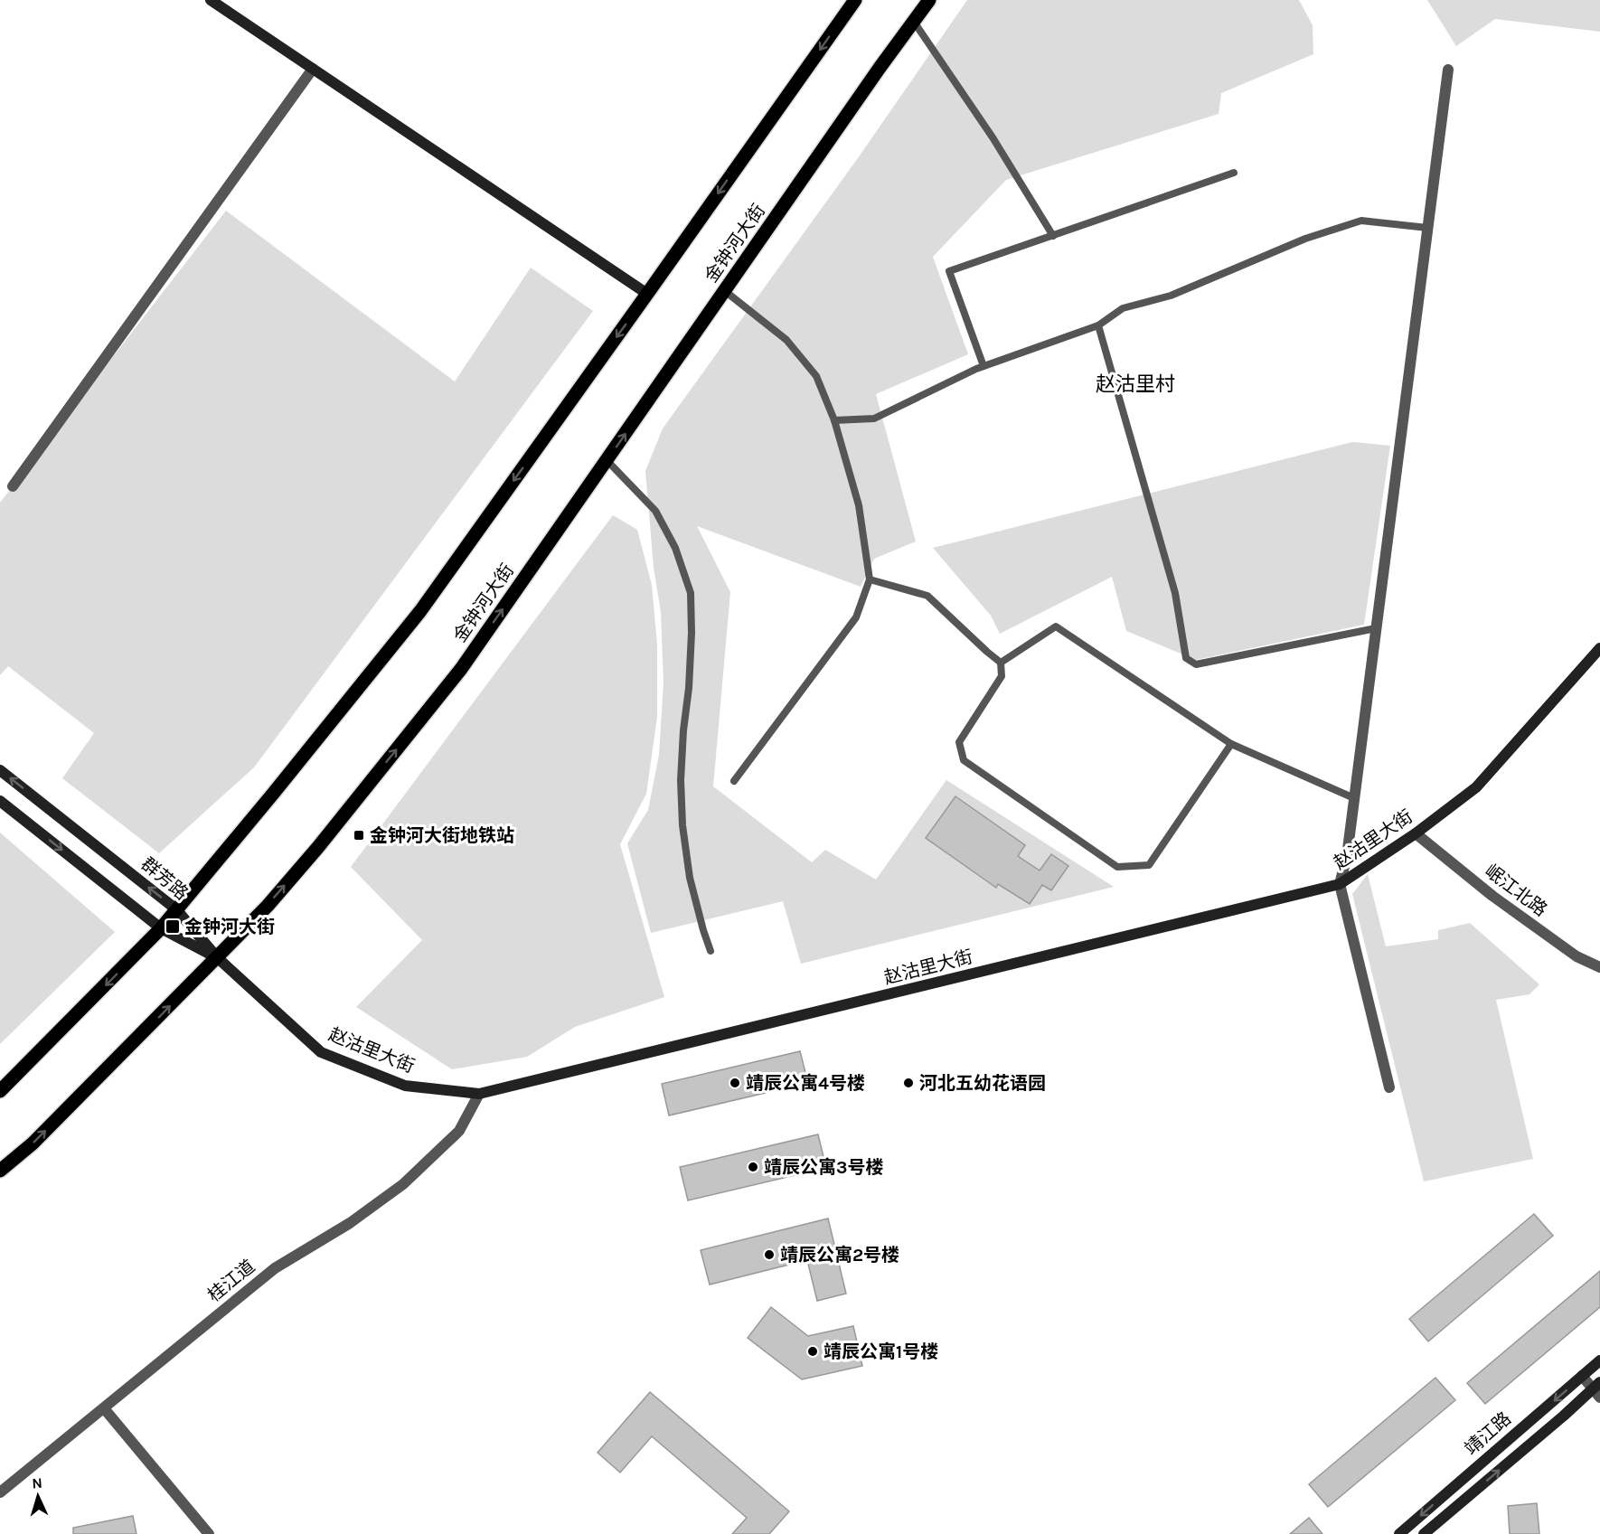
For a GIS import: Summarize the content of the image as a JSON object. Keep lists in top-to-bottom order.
{
  "streets": {
    "main road": ["金钟河大街"],
    "street": [
      "赵沽里大街",
      "群芳路",
      "岷江北路",
      "桂江道",
      "靖江路"
    ]
  },
  "crossings": [
    ["金钟河大街", "赵沽里大街"],
    ["金钟河大街", "群芳路"],
    ["赵沽里大街", "群芳路"],
    ["赵沽里大街", "岷江北路"],
    ["赵沽里大街", "桂江道"]
  ],
  "districts": ["赵沽里村"],
  "places": {
    "transit": ["金钟河大街地铁站", "金钟河大街"],
    "other": [
      "靖辰公寓4号楼",
      "河北五幼花语园",
      "靖辰公寓3号楼",
      "靖辰公寓2号楼",
      "靖辰公寓1号楼"
    ]
  },
  "north": "top"
}
